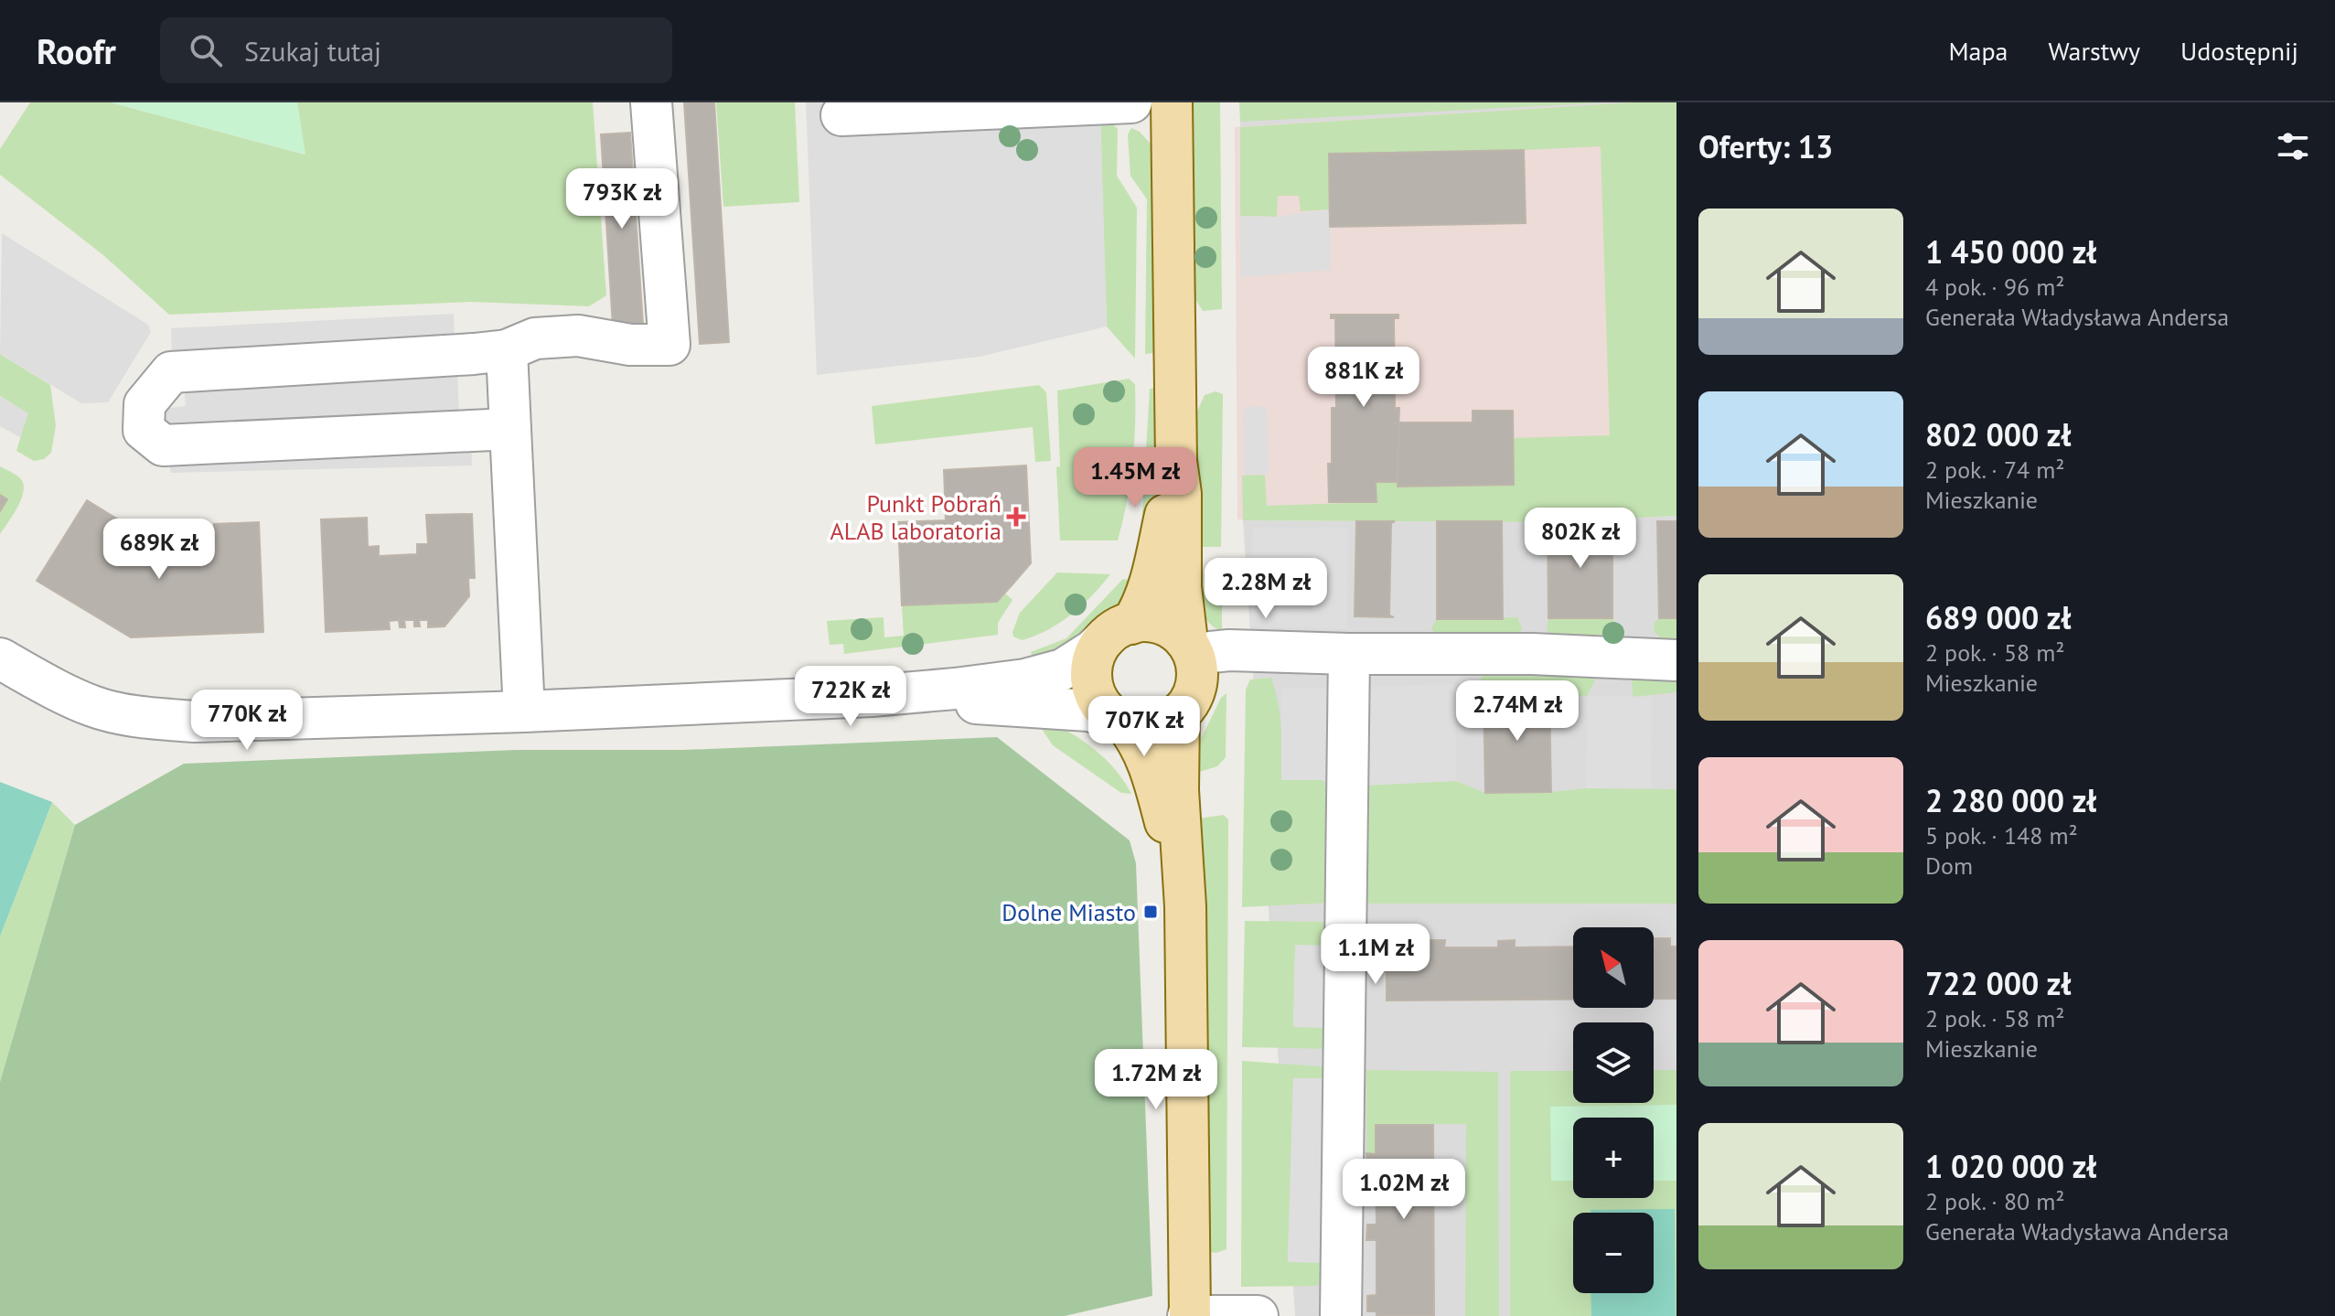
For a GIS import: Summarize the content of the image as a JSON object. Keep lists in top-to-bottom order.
{
  "places": {
    "health": ["Punkt Pobrań ALAB laboratoria"],
    "transit": ["Dolne Miasto"]
  },
  "north": "top left",
  "page": {
    "header": "Roofr",
    "search": "Szukaj tutaj",
    "nav": ["Mapa", "Warstwy", "Udostępnij"],
    "heading": "Oferty: 13",
    "price": [
      "793K zł",
      "881K zł",
      "1.45M zł",
      "802K zł",
      "689K zł",
      "2.28M zł",
      "722K zł",
      "2.74M zł",
      "770K zł",
      "707K zł",
      "1.1M zł",
      "1.72M zł",
      "1.02M zł"
    ],
    "list": [
      {
        "name": "1 450 000 zł",
        "note": "4 pok. · 96 m² · Generała Władysława Andersa"
      },
      {
        "name": "802 000 zł",
        "note": "2 pok. · 74 m² · Mieszkanie"
      },
      {
        "name": "689 000 zł",
        "note": "2 pok. · 58 m² · Mieszkanie"
      },
      {
        "name": "2 280 000 zł",
        "note": "5 pok. · 148 m² · Dom"
      },
      {
        "name": "722 000 zł",
        "note": "2 pok. · 58 m² · Mieszkanie"
      },
      {
        "name": "1 020 000 zł",
        "note": "2 pok. · 80 m² · Generała Władysława Andersa"
      }
    ],
    "map_buttons": ["+", "−"]
  }
}
